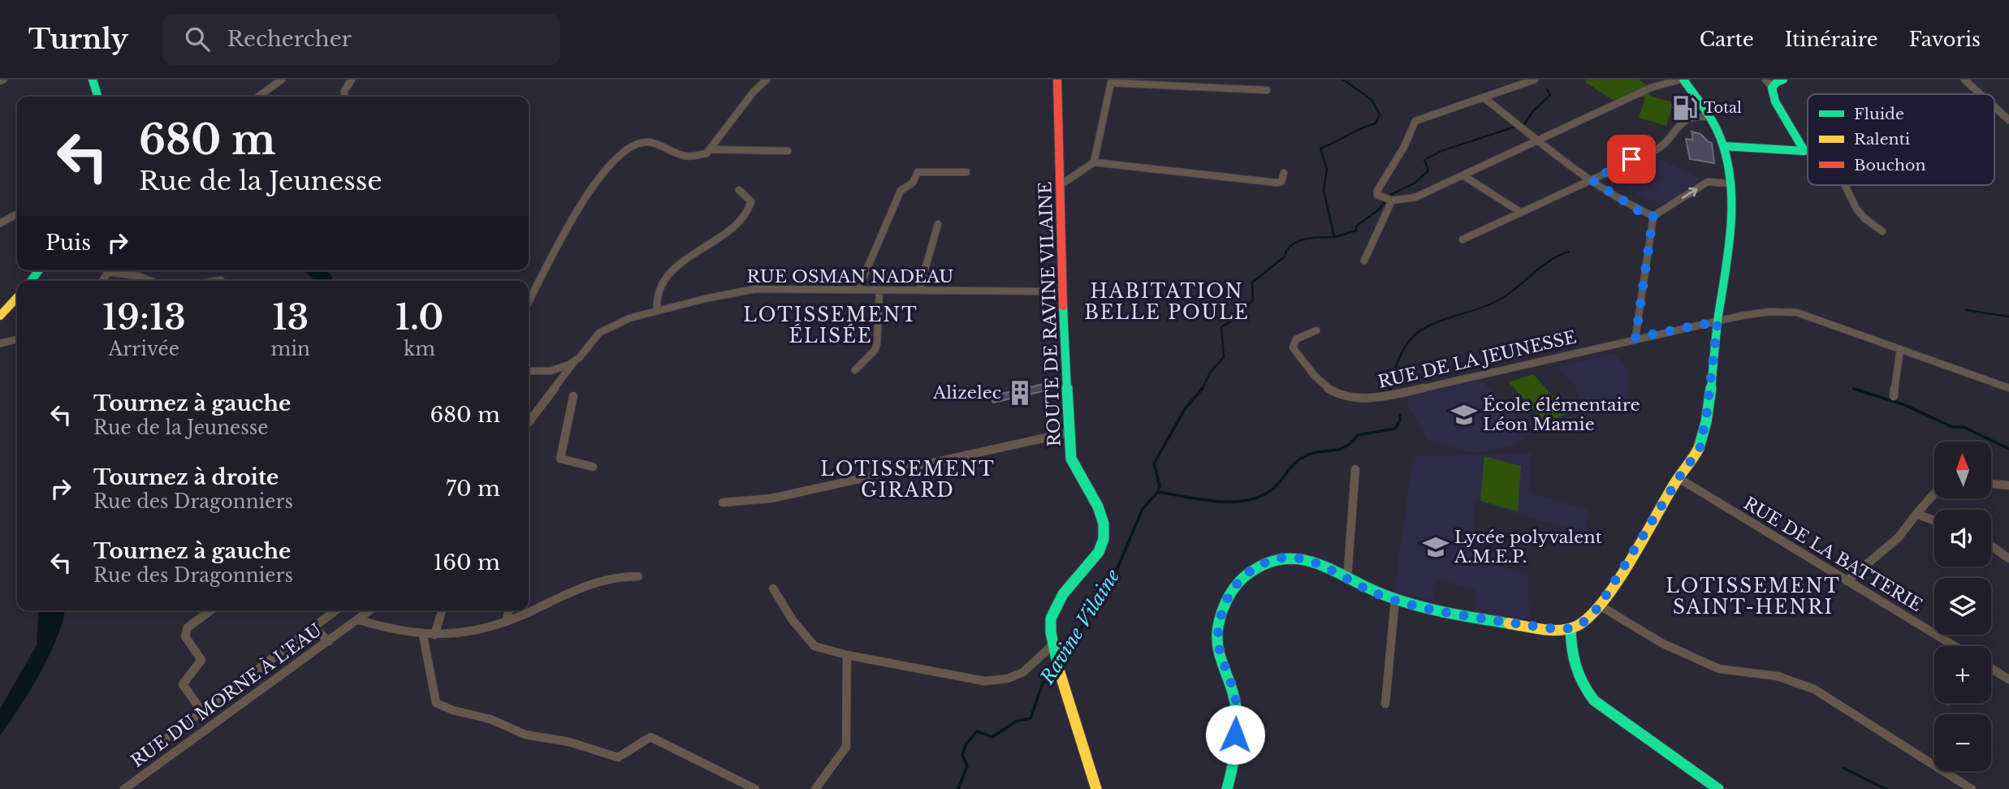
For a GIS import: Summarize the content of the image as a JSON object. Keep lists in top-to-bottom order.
{
  "streets": {
    "main road": ["ROUTE DE RAVINE VILAINE"],
    "street": [
      "RUE OSMAN NADEAU",
      "RUE DE LA JEUNESSE",
      "RUE DE LA BATTERIE",
      "RUE DU MORNE À L'EAU"
    ]
  },
  "crossings": [
    ["RUE OSMAN NADEAU", "ROUTE DE RAVINE VILAINE"]
  ],
  "districts": [
    "HABITATION BELLE POULE",
    "LOTISSEMENT ÉLISÉE",
    "LOTISSEMENT GIRARD",
    "LOTISSEMENT SAINT-HENRI"
  ],
  "water": ["Ravine Vilaine"],
  "places": {
    "fuel station": ["Total"],
    "building": ["Alizelec"],
    "school or university": ["École élémentaire Léon Mamie", "Lycée polyvalent A.M.E.P."]
  },
  "legend": ["Fluide", "Ralenti", "Bouchon"],
  "north": "top",
  "page": {
    "header": "Turnly",
    "search": "Rechercher",
    "nav": ["Carte", "Itinéraire", "Favoris"],
    "turn": ["680 m", "Rue de la Jeunesse"],
    "then": "Puis",
    "eta": [
      "19:13",
      "Arrivée",
      "13",
      "min",
      "1.0",
      "km"
    ],
    "list": [
      {
        "name": "Tournez à gauche",
        "note": "Rue de la Jeunesse",
        "value": "680 m"
      },
      {
        "name": "Tournez à droite",
        "note": "Rue des Dragonniers",
        "value": "70 m"
      },
      {
        "name": "Tournez à gauche",
        "note": "Rue des Dragonniers",
        "value": "160 m"
      }
    ],
    "map_buttons": ["+", "−"]
  }
}
